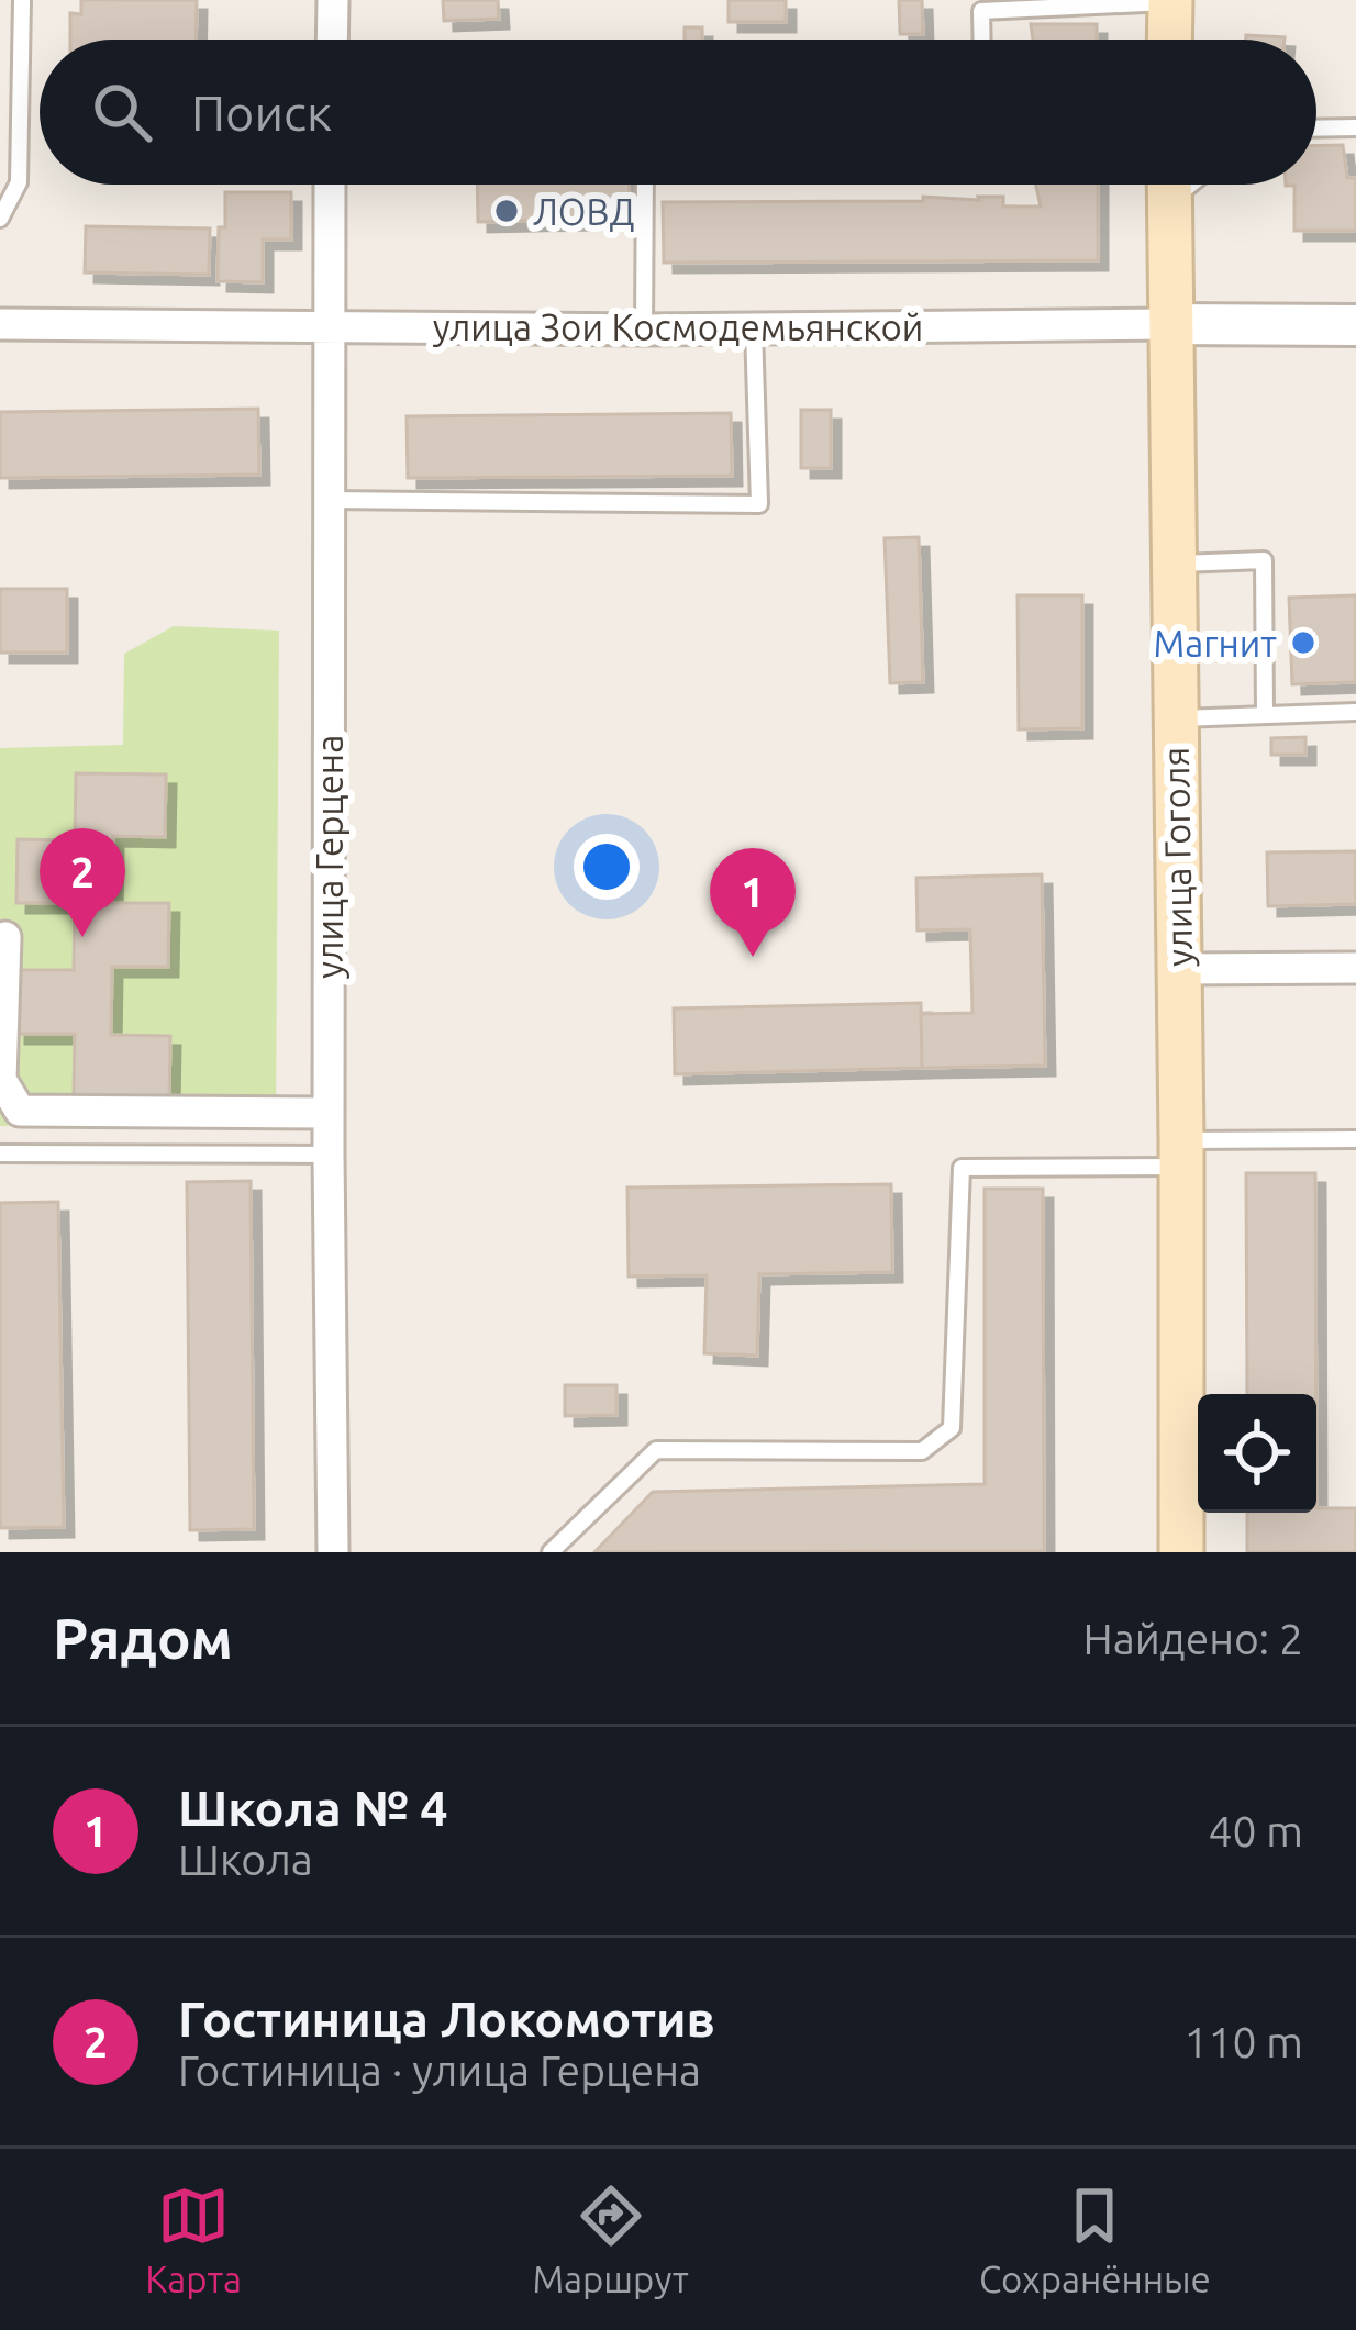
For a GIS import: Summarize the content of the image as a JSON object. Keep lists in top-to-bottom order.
{
  "streets": {
    "main road": ["улица Гоголя"],
    "street": ["улица Зои Космодемьянской", "улица Герцена"]
  },
  "crossings": [
    ["улица Зои Космодемьянской", "улица Герцена"],
    ["улица Зои Космодемьянской", "улица Гоголя"]
  ],
  "places": ["ЛОВД", "Магнит"],
  "page": {
    "search": "Поиск",
    "pins": ["2", "1"],
    "heading": ["Рядом", "Найдено: 2"],
    "list": [
      {
        "mark": "1",
        "name": "Школа № 4",
        "note": "Школа",
        "value": "40 m"
      },
      {
        "mark": "2",
        "name": "Гостиница Локомотив",
        "note": "Гостиница · улица Герцена",
        "value": "110 m"
      }
    ],
    "nav": ["Карта", "Маршрут", "Сохранённые"]
  }
}
